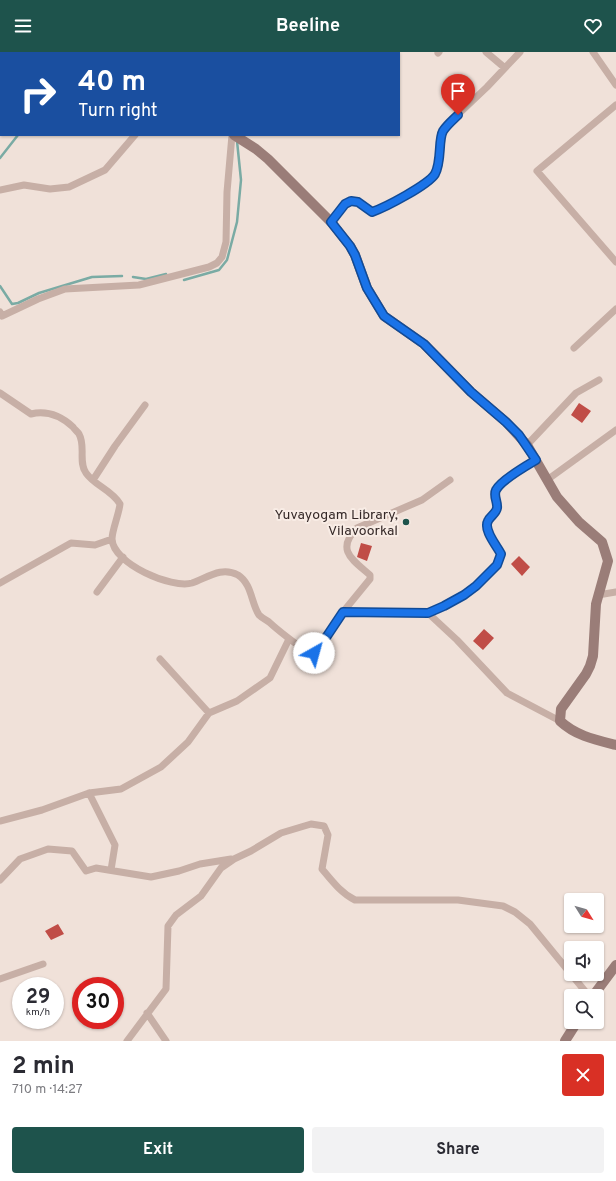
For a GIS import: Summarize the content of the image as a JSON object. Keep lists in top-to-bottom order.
{
  "places": ["Yuvayogam Library, Vilavoorkal"],
  "north": "bottom right",
  "page": {
    "header": "Beeline",
    "turn": ["40 m", "Turn right"],
    "speed": "29 km/h",
    "limit": "30",
    "heading": ["2 min", "710 m · 14:27"],
    "buttons": ["Exit", "Share"]
  }
}
